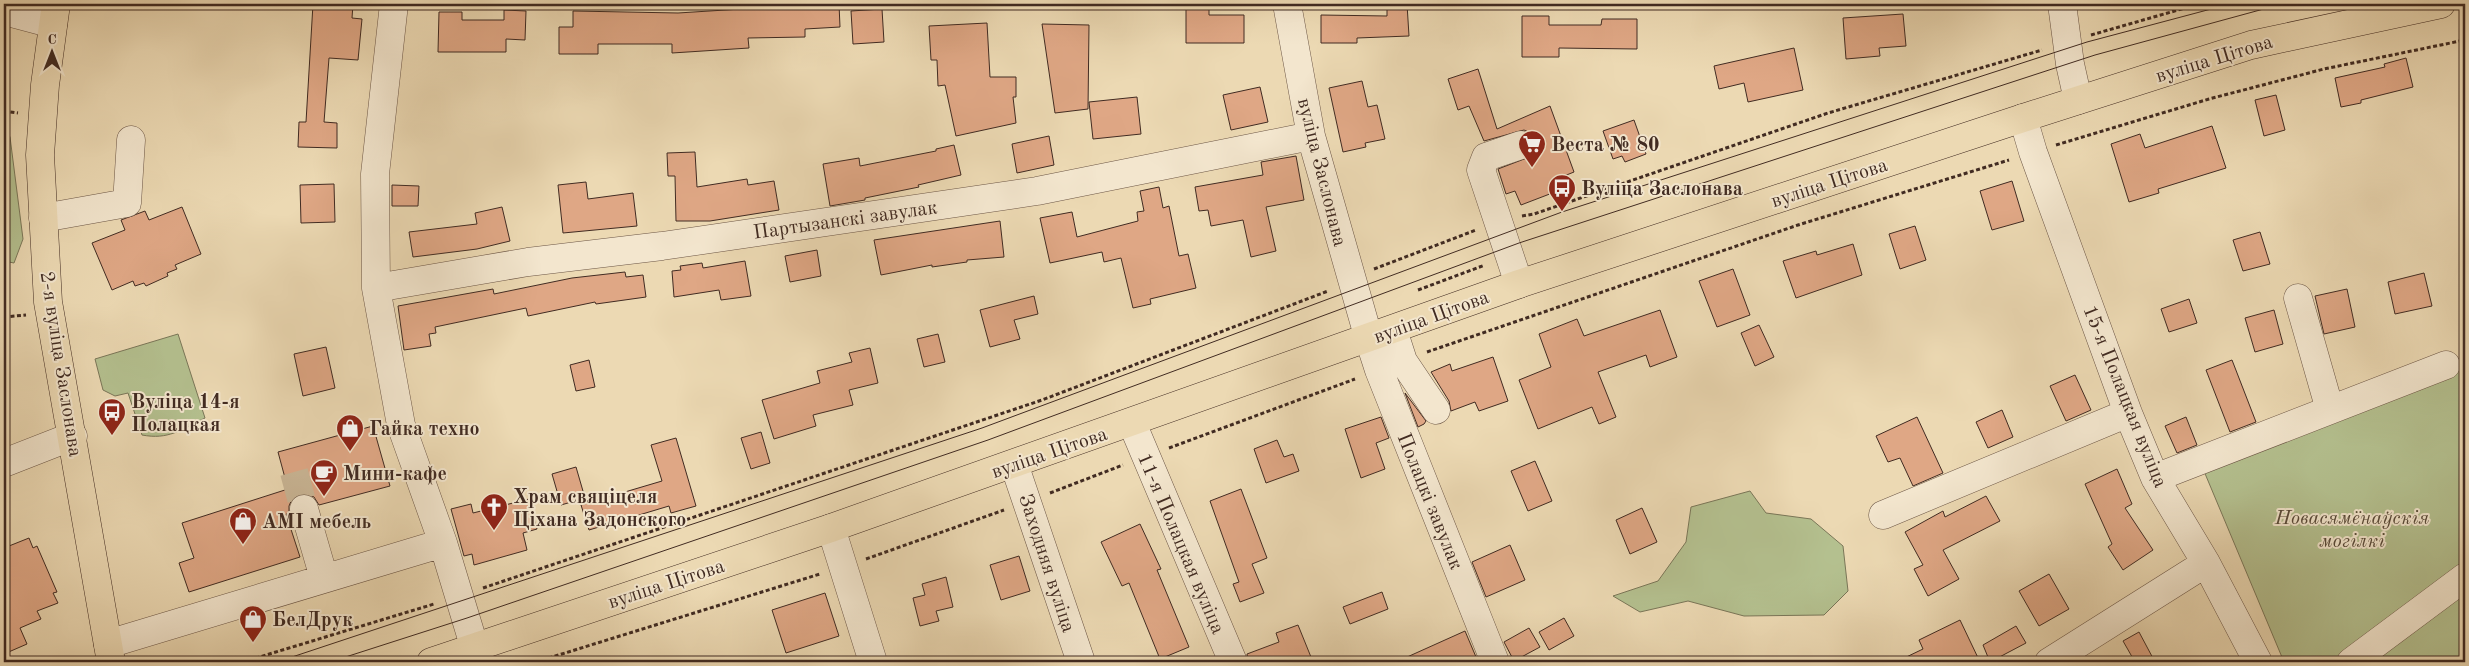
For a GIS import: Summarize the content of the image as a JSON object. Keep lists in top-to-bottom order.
{
  "streets": {
    "main road": ["вуліца Цітова", "2-я вуліца Заслонава"],
    "street": [
      "вуліца Заслонава",
      "Партызанскі завулак",
      "15-я Полацкая вуліца",
      "Полацкі завулак",
      "11-я Полацкая вуліца",
      "Заходняя вуліца"
    ]
  },
  "crossings": [
    ["вуліца Цітова", "вуліца Заслонава"],
    ["вуліца Цітова", "15-я Полацкая вуліца"],
    ["вуліца Цітова", "11-я Полацкая вуліца"],
    ["вуліца Цітова", "Заходняя вуліца"],
    ["вуліца Заслонава", "Партызанскі завулак"],
    ["вуліца Заслонава", "Полацкі завулак"]
  ],
  "parks": ["Новасямёнаўскія могілкі"],
  "places": {
    "supermarket": ["Веста № 80"],
    "bus stop": ["Вуліца Заслонава", "Вуліца 14-я Полацкая"],
    "shop": ["Гайка техно", "AMI мебель", "БелДрук"],
    "cafe": ["Мини-кафе"],
    "church": ["Храм свяціцеля Ціхана Задонского"]
  },
  "north": "top"
}
